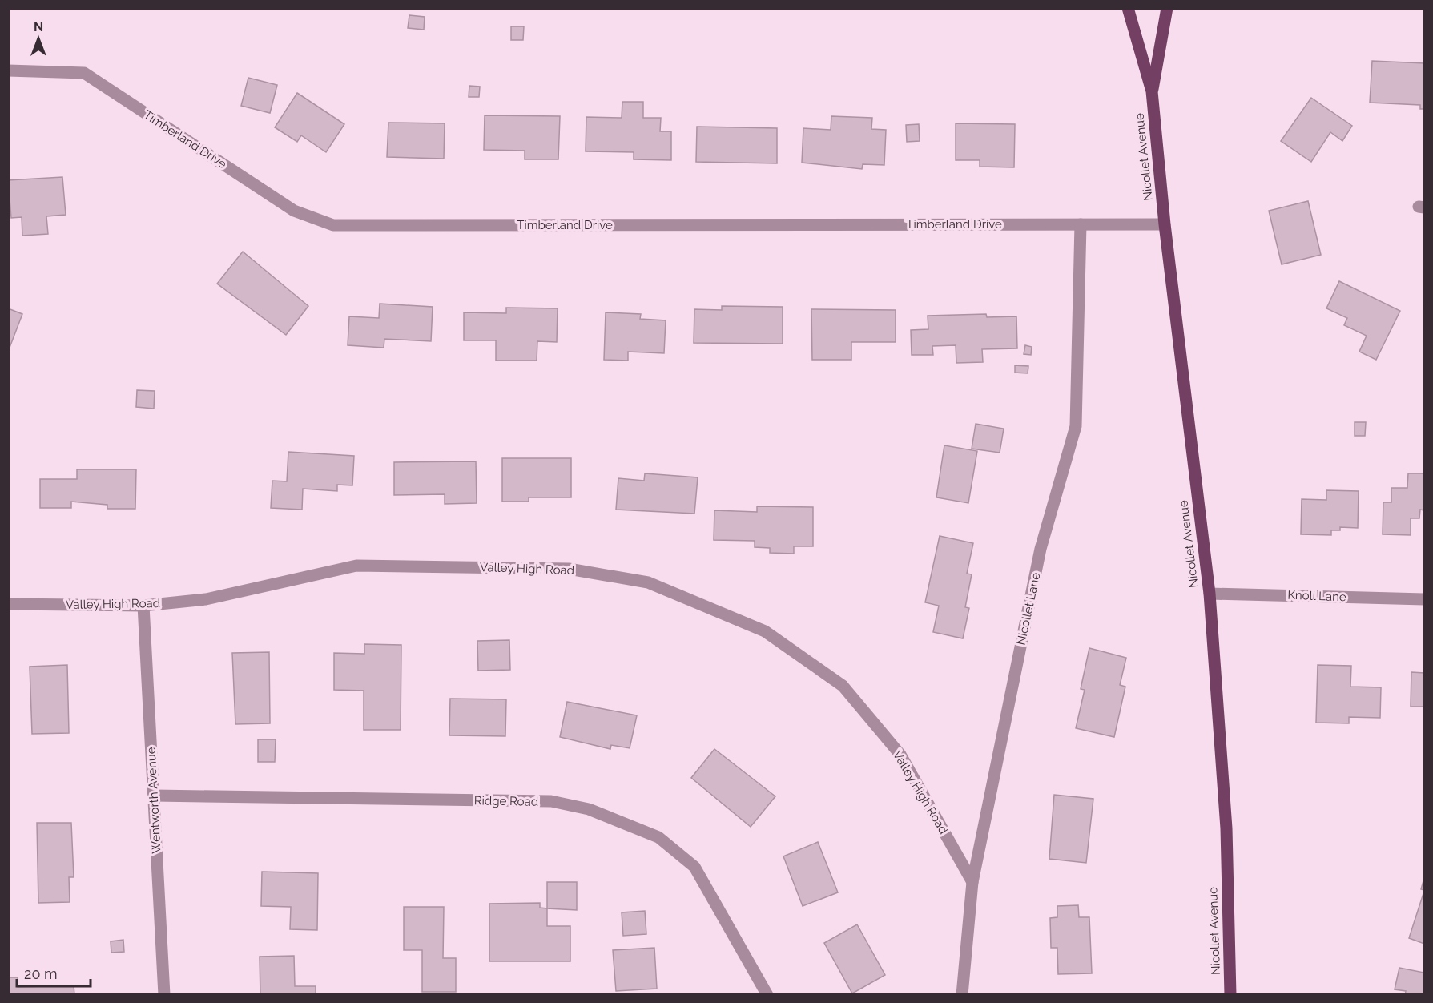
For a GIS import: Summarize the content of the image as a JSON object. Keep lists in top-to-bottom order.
{
  "streets": {
    "main road": ["Nicollet Avenue"],
    "street": [
      "Timberland Drive",
      "Valley High Road",
      "Knoll Lane",
      "Nicollet Lane",
      "Wentworth Avenue",
      "Ridge Road"
    ]
  },
  "crossings": [
    ["Timberland Drive", "Nicollet Avenue"],
    ["Timberland Drive", "Nicollet Lane"],
    ["Nicollet Avenue", "Knoll Lane"],
    ["Valley High Road", "Nicollet Lane"],
    ["Valley High Road", "Wentworth Avenue"],
    ["Wentworth Avenue", "Ridge Road"]
  ],
  "scale_bar": "20 m",
  "north": "top"
}
